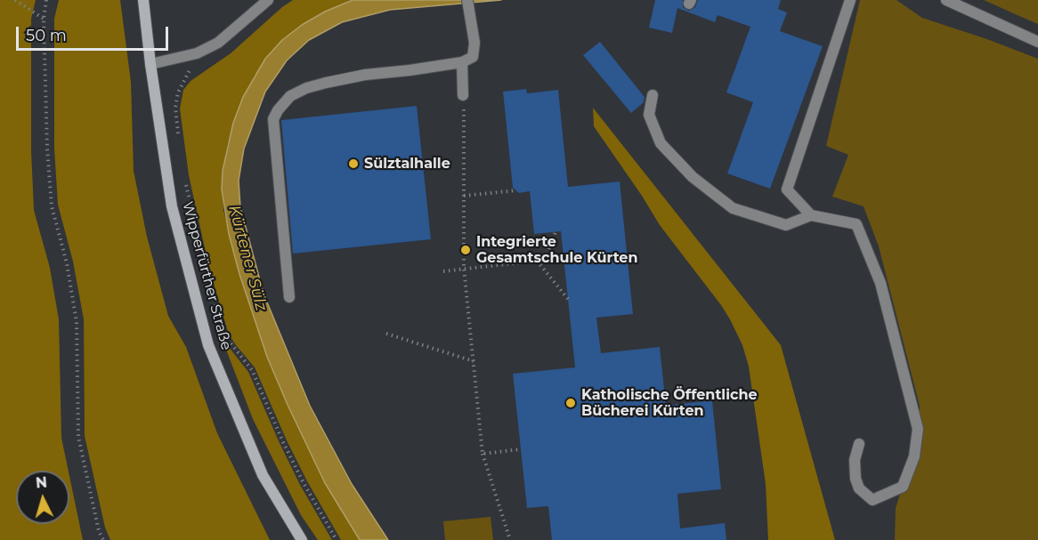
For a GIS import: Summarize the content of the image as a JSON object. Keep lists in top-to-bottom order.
{
  "streets": {
    "main road": ["Wipperfürther Straße"]
  },
  "water": ["Kürtener Sülz"],
  "places": ["Sülztalhalle", "Integrierte Gesamtschule Kürten", "Katholische Öffentliche Bücherei Kürten"],
  "scale_bar": "50 m",
  "north": "top"
}
